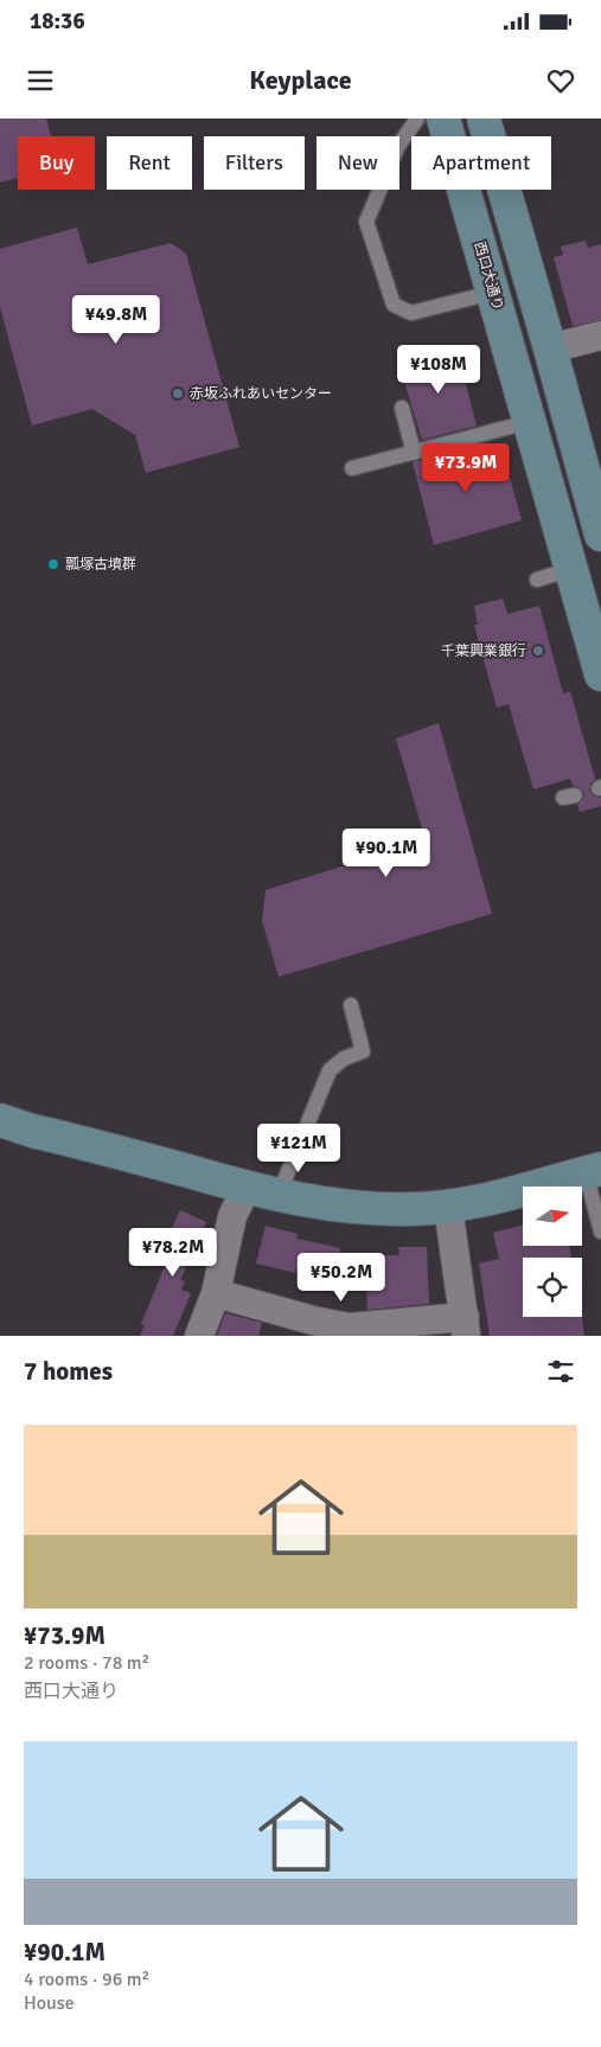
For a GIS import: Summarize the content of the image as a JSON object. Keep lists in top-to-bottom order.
{
  "streets": {
    "street": ["西口大通り"]
  },
  "places": ["赤坂ふれあいセンター", "瓢塚古墳群", "千葉興業銀行"],
  "north": "right",
  "page": {
    "status": "18:36",
    "header": "Keyplace",
    "chip": [
      "Buy",
      "Rent",
      "Filters",
      "New",
      "Apartment"
    ],
    "price": [
      "¥49.8M",
      "¥108M",
      "¥73.9M",
      "¥90.1M",
      "¥121M",
      "¥78.2M",
      "¥50.2M"
    ],
    "heading": "7 homes",
    "list": [
      {
        "name": "¥73.9M",
        "note": "2 rooms · 78 m² · 西口大通り"
      },
      {
        "name": "¥90.1M",
        "note": "4 rooms · 96 m² · House"
      }
    ]
  }
}
